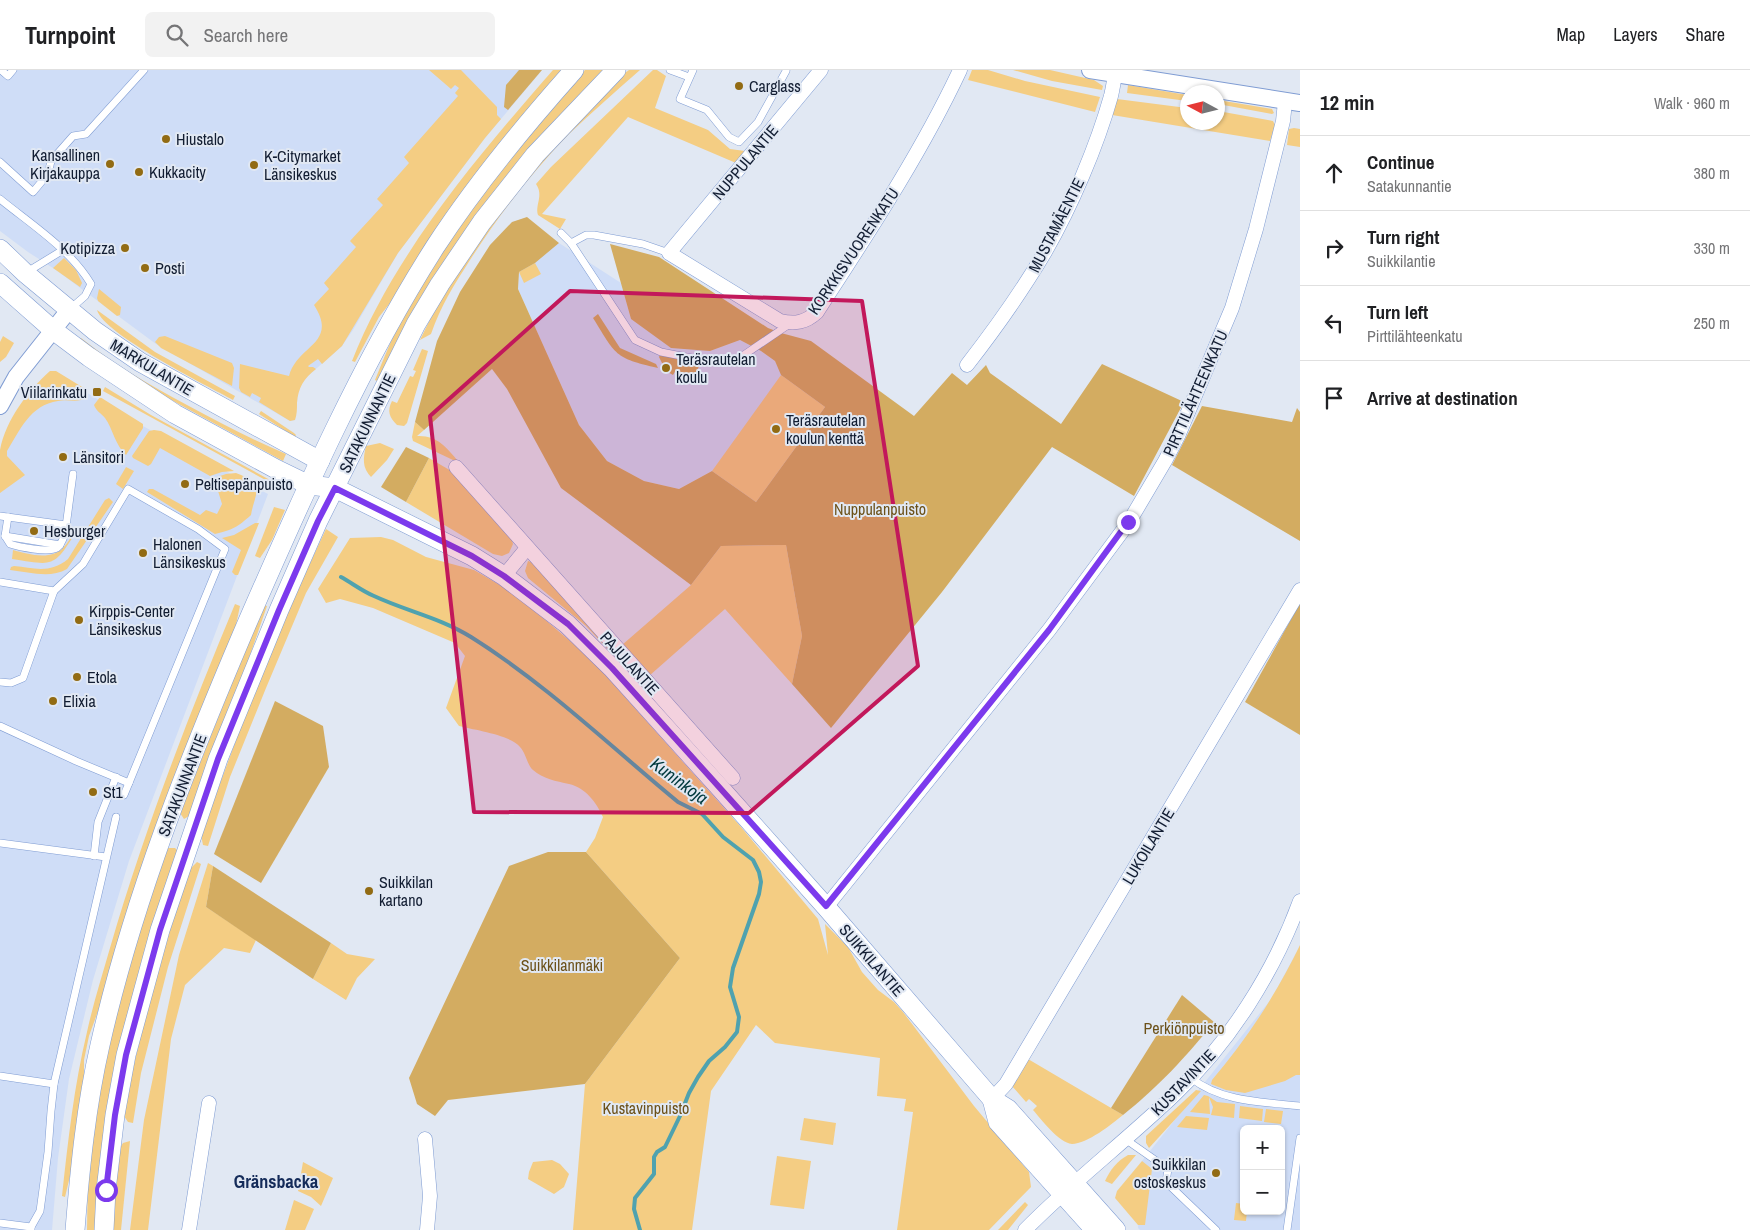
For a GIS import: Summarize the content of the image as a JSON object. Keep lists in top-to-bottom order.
{
  "streets": {
    "main road": ["MARKULANTIE", "SATAKUNNANTIE", "SUIKKILANTIE"],
    "street": [
      "NUPPULANTIE",
      "MUSTAMÄENTIE",
      "KORKKISVUORENKATU",
      "PIRTTILÄHTEENKATU",
      "PAJULANTIE",
      "LUKOILANTIE",
      "KUSTAVINTIE"
    ]
  },
  "crossings": [
    ["NUPPULANTIE", "KORKKISVUORENKATU"],
    ["MARKULANTIE", "SATAKUNNANTIE"],
    ["MARKULANTIE", "SUIKKILANTIE"],
    ["PIRTTILÄHTEENKATU", "SUIKKILANTIE"],
    ["SATAKUNNANTIE", "SUIKKILANTIE"],
    ["PAJULANTIE", "SUIKKILANTIE"],
    ["LUKOILANTIE", "SUIKKILANTIE"],
    ["SUIKKILANTIE", "KUSTAVINTIE"]
  ],
  "districts": ["Gränsbacka"],
  "water": ["Kuninkoja"],
  "parks": [
    "Nuppulanpuisto",
    "Suikkilanmäki",
    "Perkiönpuisto",
    "Kustavinpuisto"
  ],
  "places": {
    "other": [
      "Carglass",
      "Hiustalo",
      "Kansallinen Kirjakauppa",
      "K-Citymarket Länsikeskus",
      "Kukkacity",
      "Kotipizza",
      "Posti",
      "Teräsrautelan koulu",
      "Teräsrautelan koulun kenttä",
      "Länsitori",
      "Peltisepänpuisto",
      "Hesburger",
      "Halonen Länsikeskus",
      "Kirppis-Center Länsikeskus",
      "Etola",
      "Elixia",
      "St1",
      "Suikkilan kartano",
      "Suikkilan ostoskeskus"
    ],
    "transit": ["Viilarinkatu"]
  },
  "north": "left",
  "page": {
    "header": "Turnpoint",
    "search": "Search here",
    "nav": ["Map", "Layers", "Share"],
    "heading": ["12 min", "Walk · 960 m"],
    "list": [
      ["Continue", "Satakunnantie", "380 m"],
      ["Turn right", "Suikkilantie", "330 m"],
      ["Turn left", "Pirttilähteenkatu", "250 m"],
      "Arrive at destination"
    ],
    "map_buttons": ["+", "−"]
  }
}
